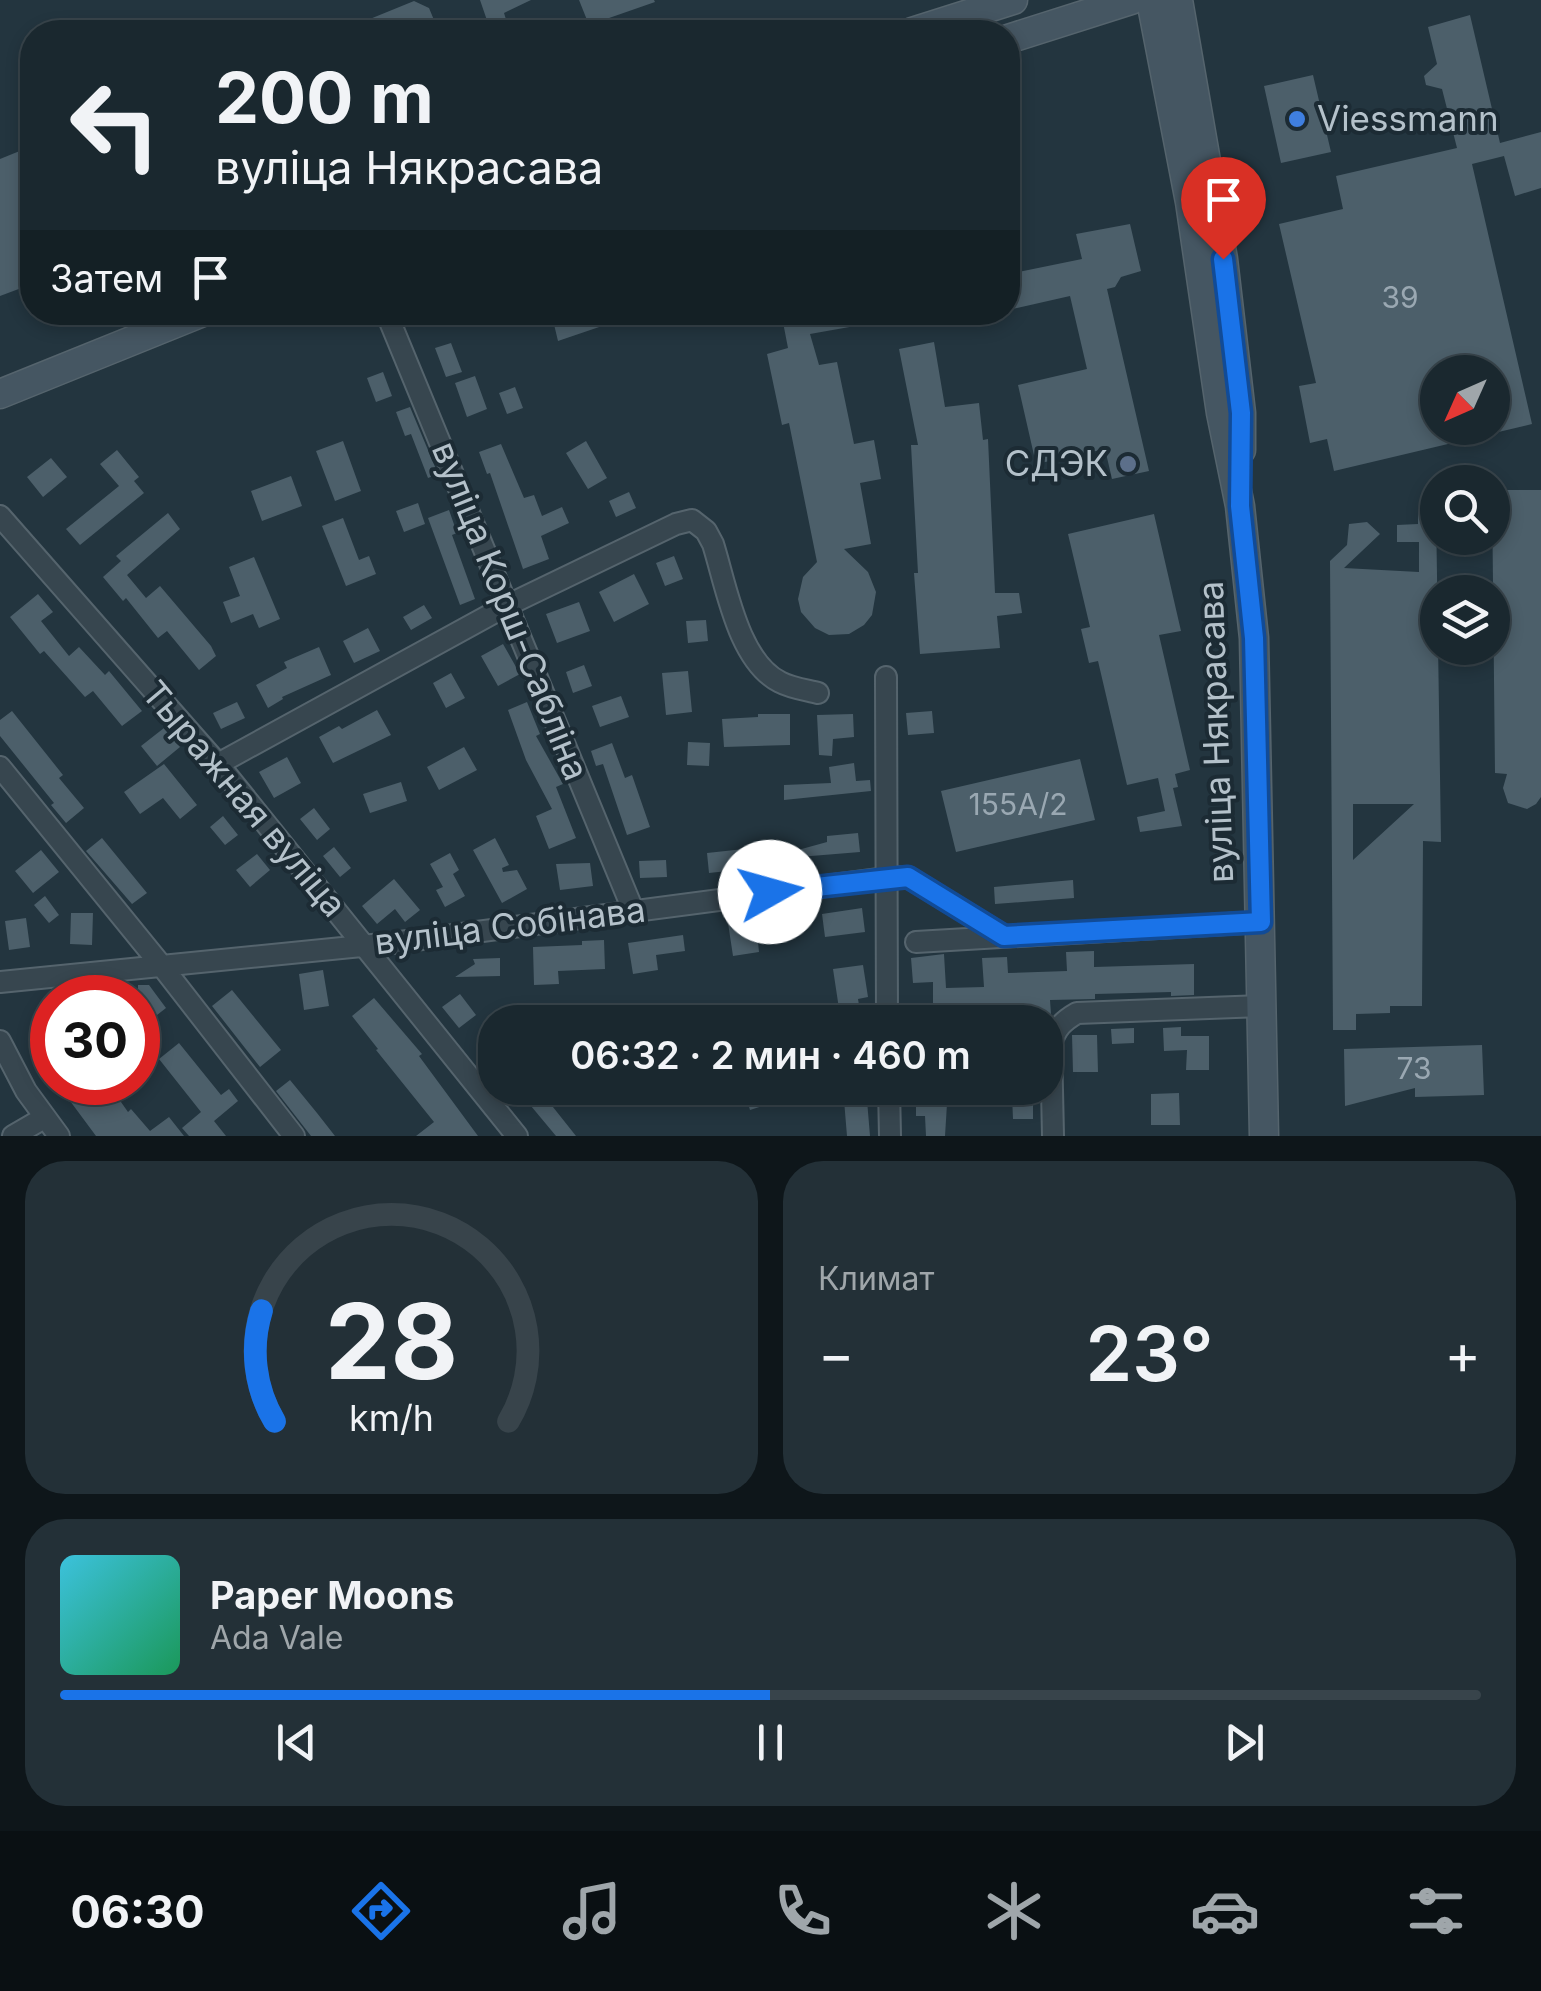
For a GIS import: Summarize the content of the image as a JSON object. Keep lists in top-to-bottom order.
{
  "streets": {
    "main road": ["вуліца Някрасава"],
    "street": ["вуліца Корш-Сабліна", "Тыражная вуліца", "вуліца Собінава"]
  },
  "crossings": [
    ["вуліца Корш-Сабліна", "вуліца Собінава"],
    ["Тыражная вуліца", "вуліца Собінава"]
  ],
  "places": ["Viessmann", "СДЭК"],
  "house_numbers": ["39", "155А/2", "73"],
  "north": "bottom left",
  "page": {
    "turn": ["200 m", "вуліца Някрасава"],
    "then": "Затем",
    "limit": "30",
    "trip": "06:32 · 2 мин · 460 m",
    "tile": "Климат",
    "heat": ["−", "23°", "+"],
    "song": ["Paper Moons", "Ada Vale"],
    "tabs": "06:30",
    "gauge": ["28", "km/h"]
  }
}
